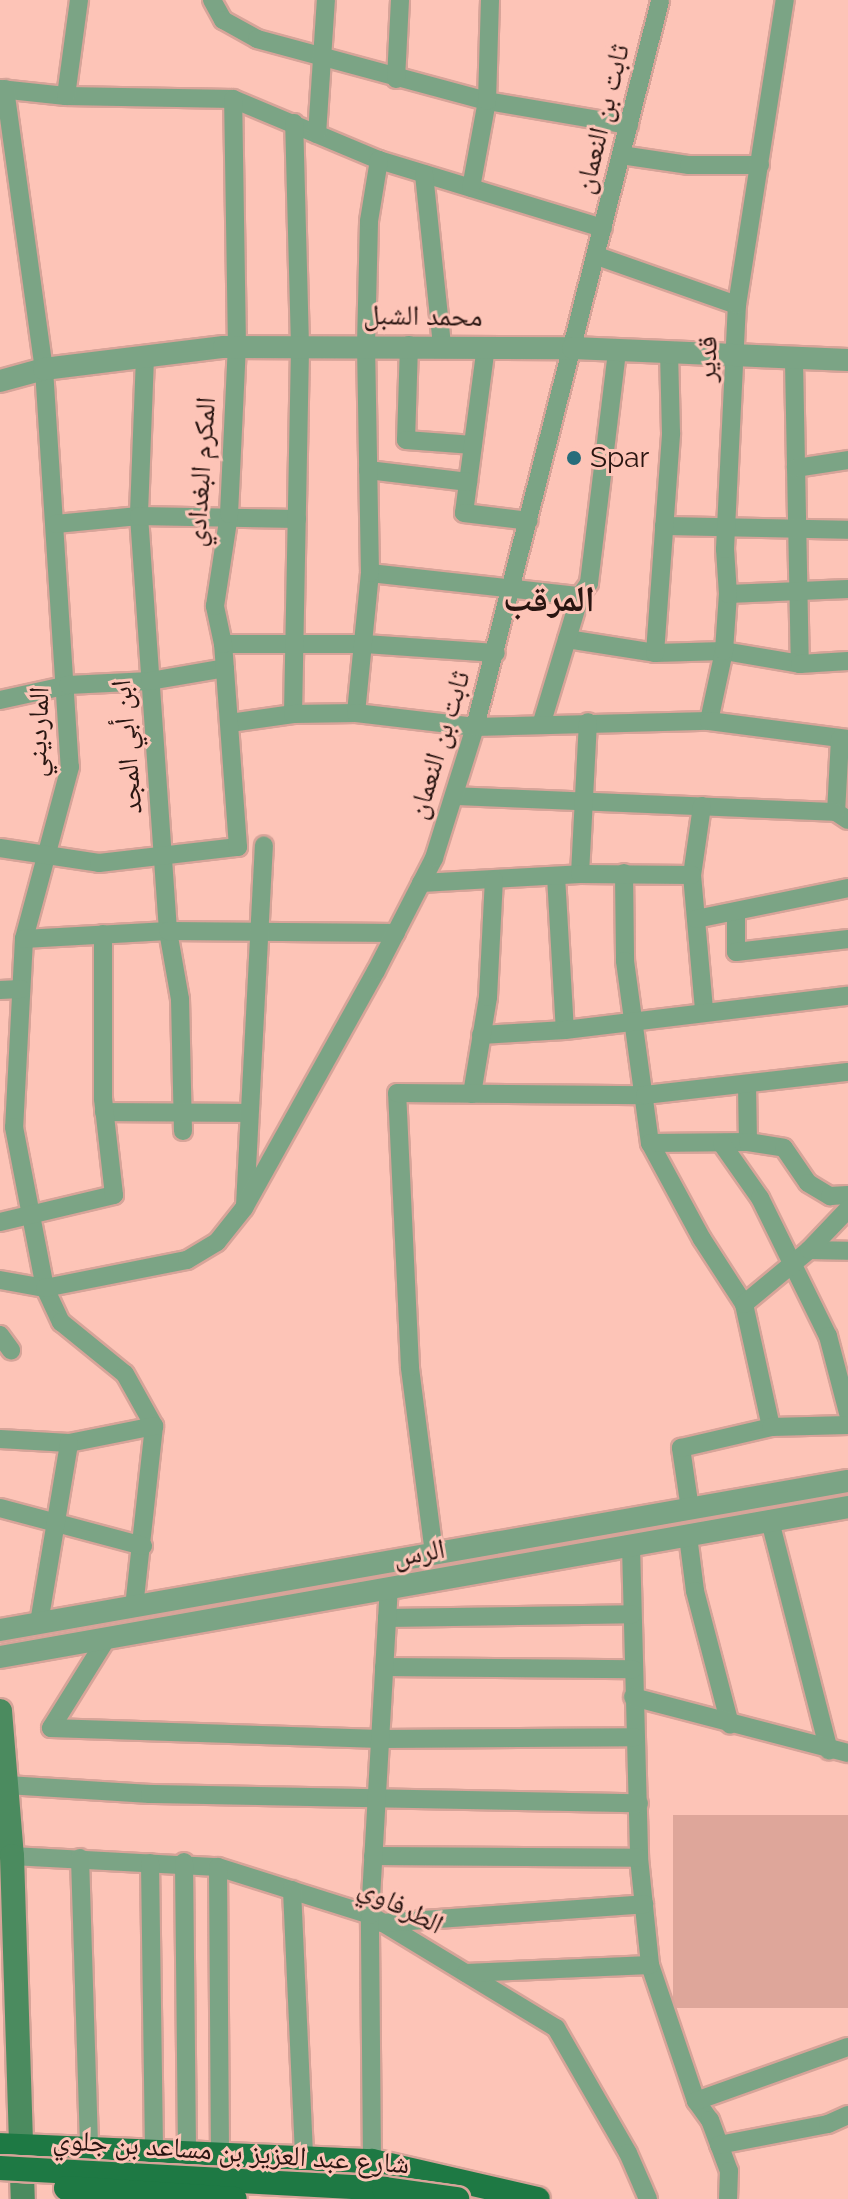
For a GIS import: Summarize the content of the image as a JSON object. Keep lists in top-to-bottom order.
{
  "streets": {
    "main road": ["شارع عبد العزيز بن مساعد بن جلوي"],
    "street": [
      "ثابت بن النعمان",
      "محمد الشبل",
      "قدير",
      "المكرم البغدادي",
      "المارديني",
      "ابن أبي المجد",
      "الرس",
      "الطرفاوي"
    ]
  },
  "crossings": [
    ["ثابت بن النعمان", "محمد الشبل"],
    ["ثابت بن النعمان", "المارديني"],
    ["محمد الشبل", "قدير"],
    ["محمد الشبل", "المكرم البغدادي"],
    ["محمد الشبل", "المارديني"],
    ["محمد الشبل", "ابن أبي المجد"],
    ["المكرم البغدادي", "ابن أبي المجد"]
  ],
  "districts": ["المرقب"],
  "places": ["Spar"]
}
